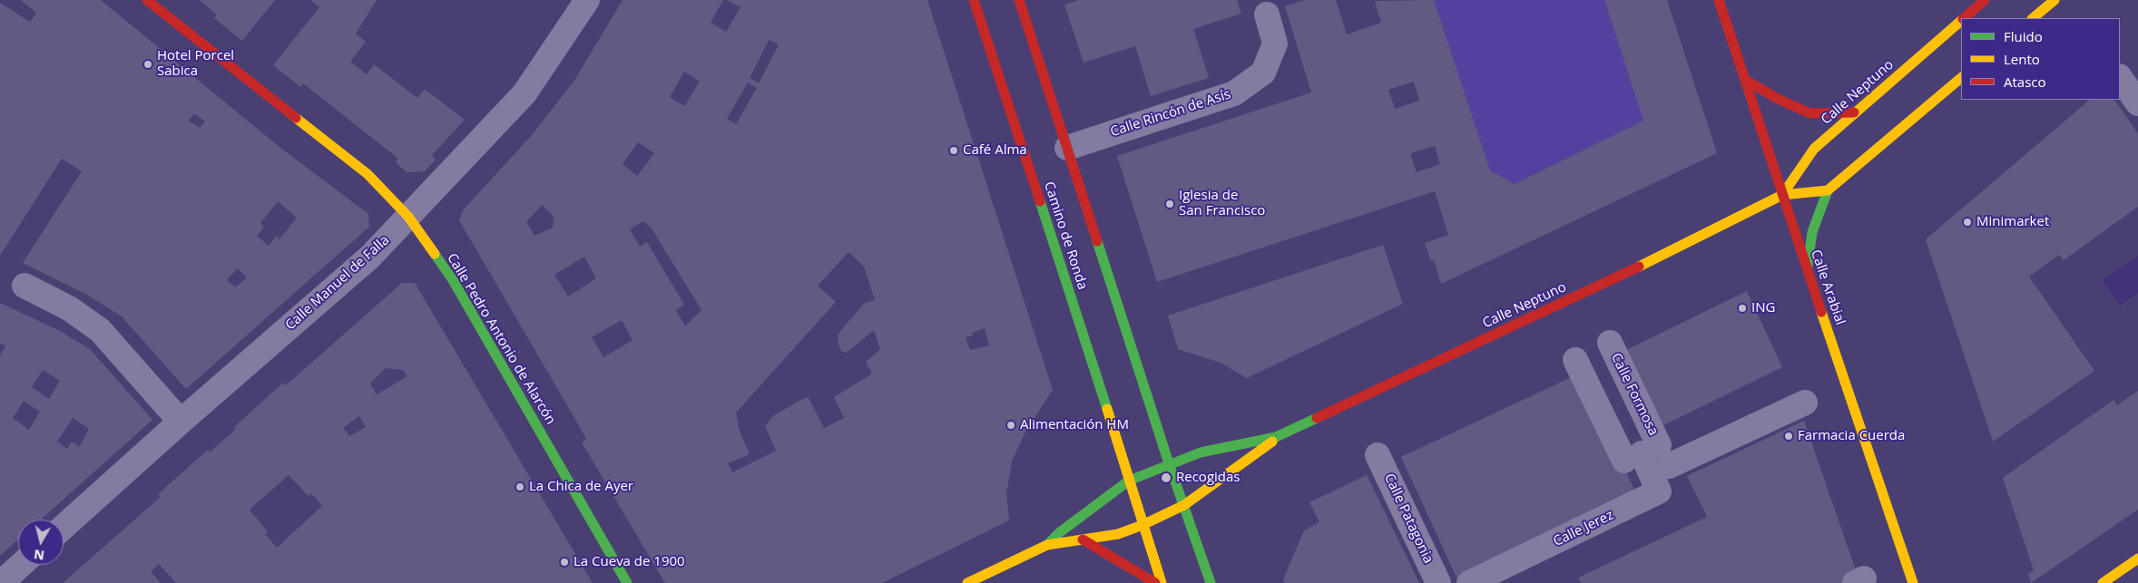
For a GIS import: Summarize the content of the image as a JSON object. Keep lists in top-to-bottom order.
{
  "streets": {
    "main road": [
      "Calle Neptuno",
      "Camino de Ronda",
      "Calle Arabial",
      "Calle Pedro Antonio de Alarcón"
    ],
    "street": [
      "Calle Rincón de Asís",
      "Calle Manuel de Falla",
      "Calle Formosa",
      "Calle Patagonia",
      "Calle Jerez"
    ]
  },
  "crossings": [
    ["Calle Neptuno", "Calle Arabial"],
    ["Calle Manuel de Falla", "Calle Pedro Antonio de Alarcón"],
    ["Calle Formosa", "Calle Jerez"]
  ],
  "places": [
    "Hotel Porcel Sabica",
    "Café Alma",
    "Iglesia de San Francisco",
    "Minimarket",
    "ING",
    "Alimentación HM",
    "Farmacia Cuerda",
    "Recogidas",
    "La Chica de Ayer",
    "La Cueva de 1900"
  ],
  "legend": ["Fluido", "Lento", "Atasco"],
  "north": "bottom"
}
